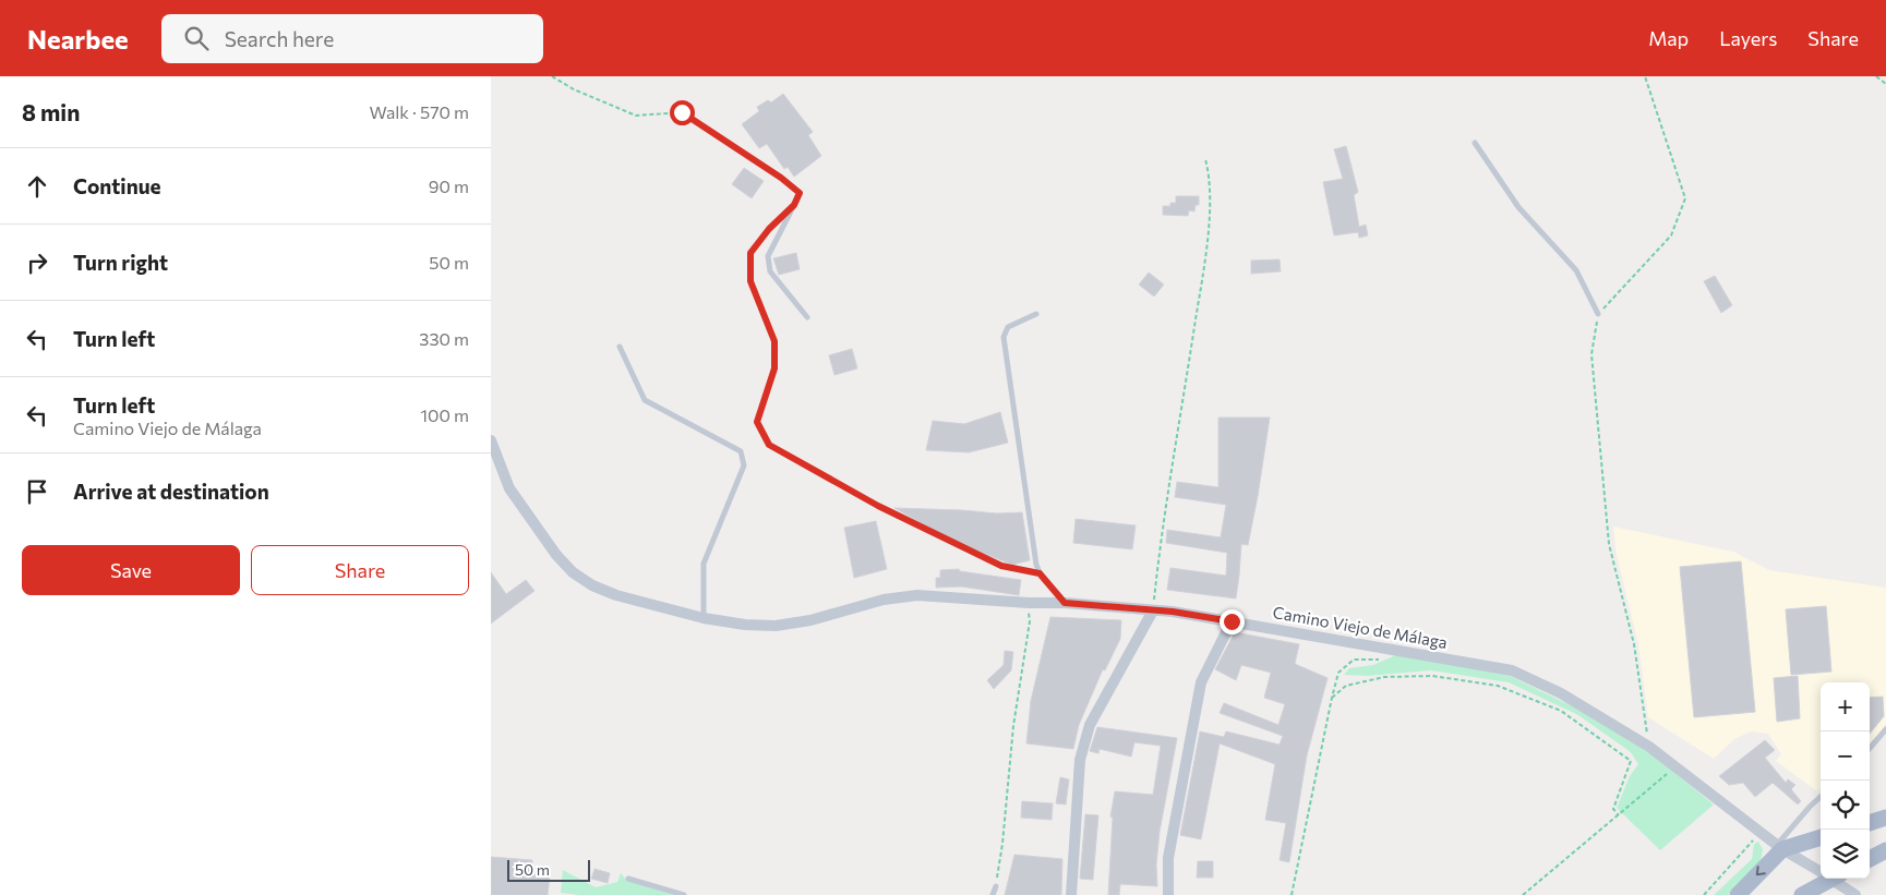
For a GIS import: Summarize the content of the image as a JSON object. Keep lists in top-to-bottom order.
{
  "streets": {
    "street": ["Camino Viejo de Málaga"]
  },
  "scale_bar": "50 m",
  "page": {
    "header": "Nearbee",
    "search": "Search here",
    "nav": ["Map", "Layers", "Share"],
    "heading": ["8 min", "Walk · 570 m"],
    "list": [
      ["Continue", "90 m"],
      ["Turn right", "50 m"],
      ["Turn left", "330 m"],
      ["Turn left", "Camino Viejo de Málaga", "100 m"],
      "Arrive at destination"
    ],
    "buttons": ["Save", "Share"],
    "map_buttons": ["+", "−"],
    "scale": "50 m"
  }
}
